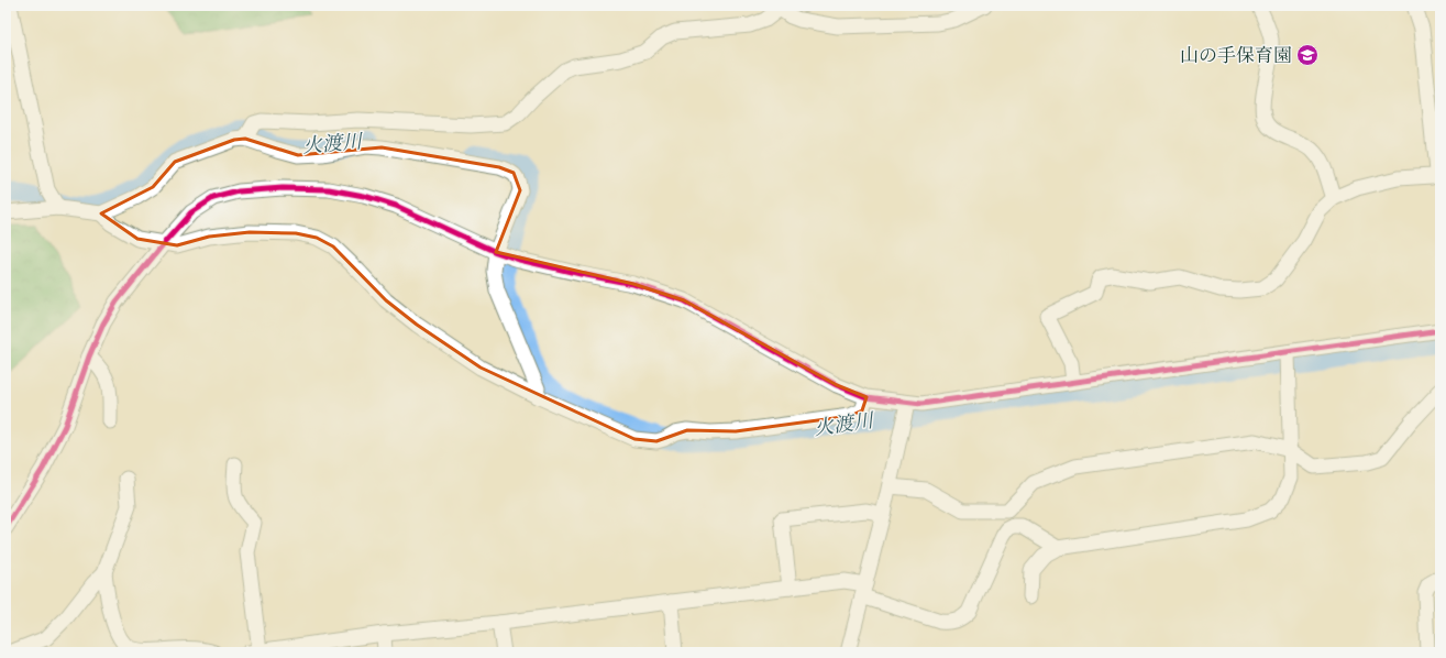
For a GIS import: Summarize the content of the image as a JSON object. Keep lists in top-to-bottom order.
{
  "water": ["火渡川"],
  "places": {
    "school or university": ["山の手保育園"]
  }
}
